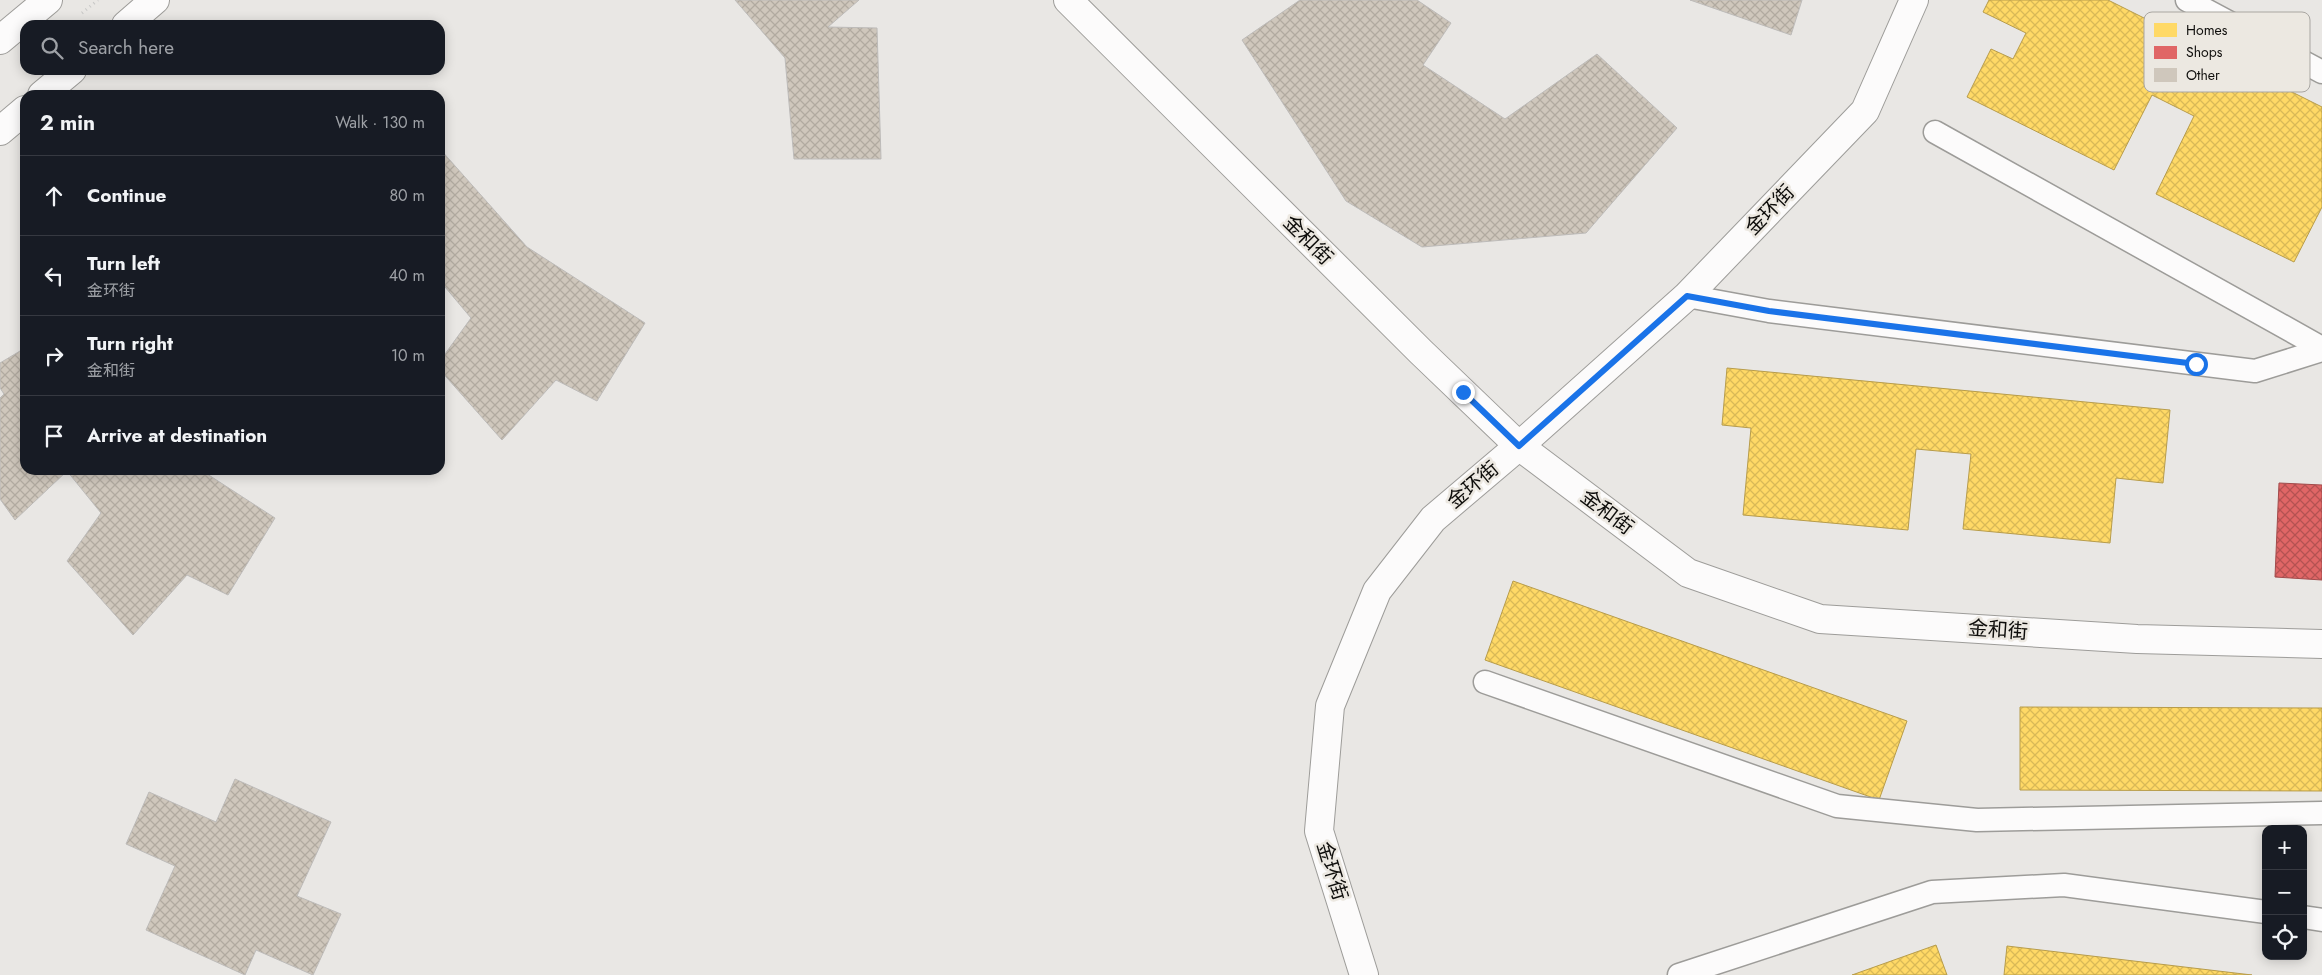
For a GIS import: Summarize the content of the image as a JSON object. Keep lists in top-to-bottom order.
{
  "streets": {
    "street": ["金环街", "金和街"]
  },
  "crossings": [
    ["金环街", "金和街"]
  ],
  "legend": ["Homes", "Shops", "Other"],
  "page": {
    "search": "Search here",
    "heading": ["2 min", "Walk · 130 m"],
    "list": [
      ["Continue", "80 m"],
      ["Turn left", "金环街", "40 m"],
      ["Turn right", "金和街", "10 m"],
      "Arrive at destination"
    ],
    "map_buttons": ["+", "−"]
  }
}
